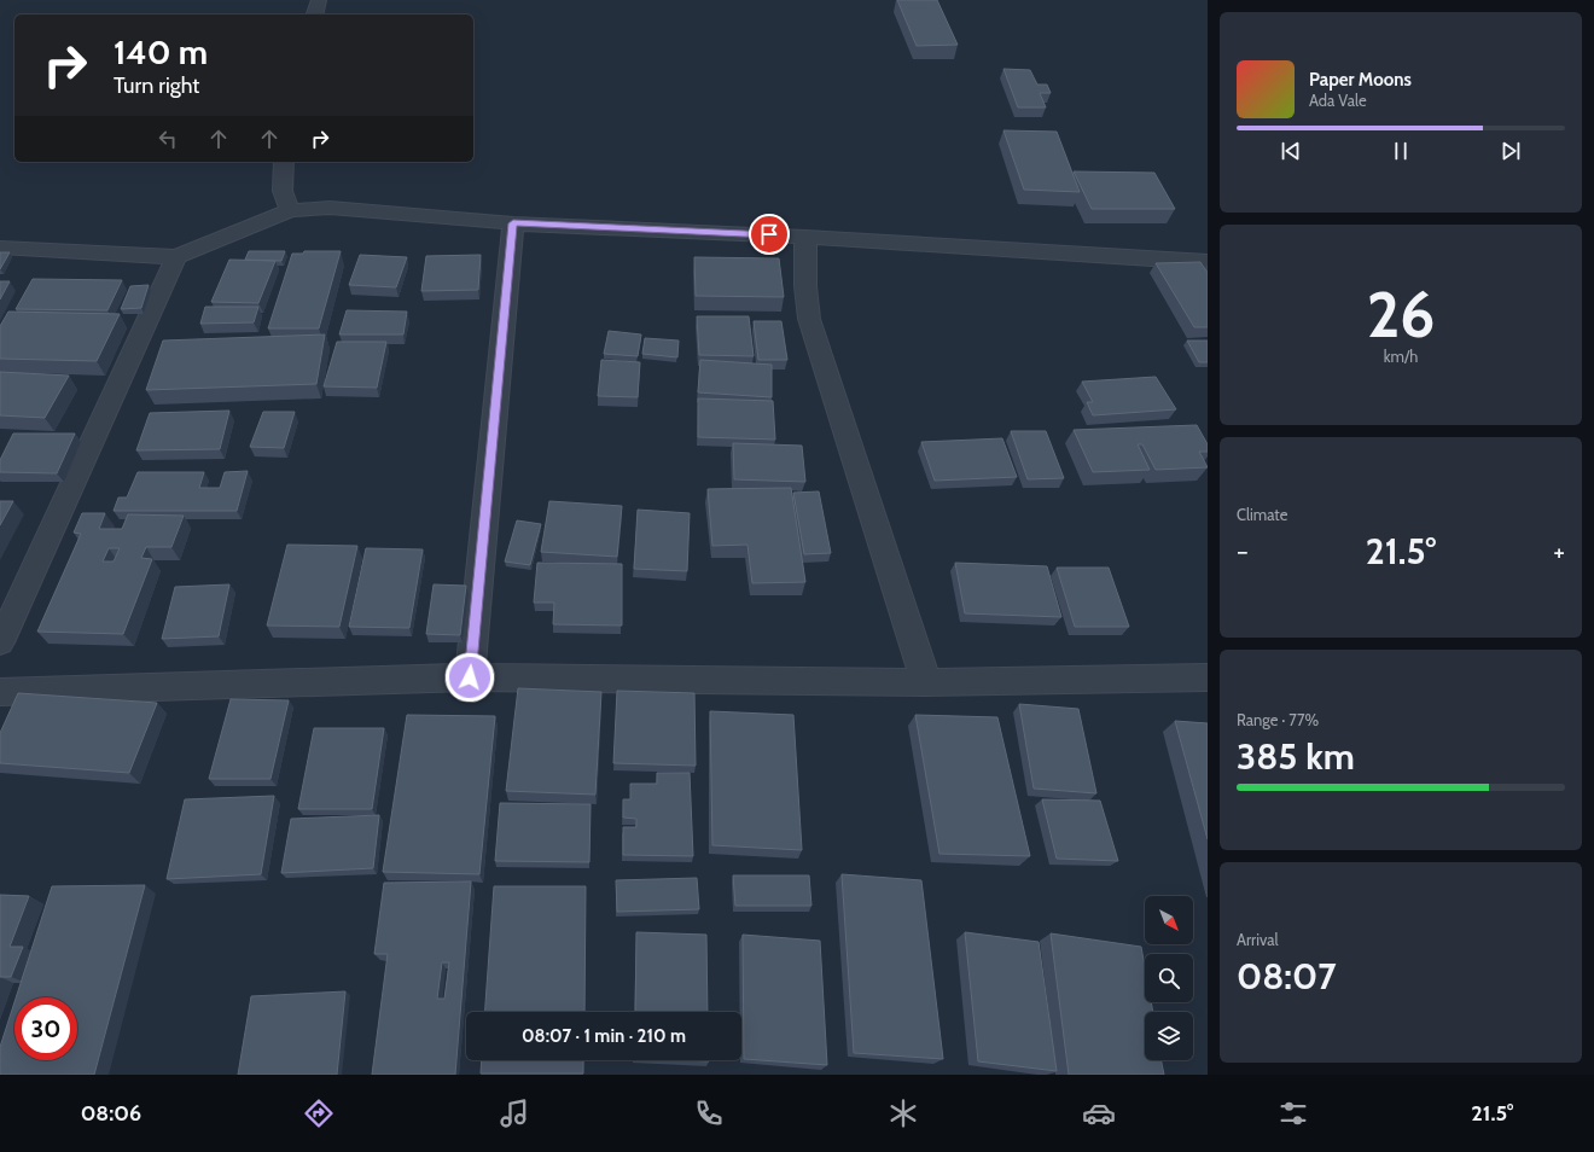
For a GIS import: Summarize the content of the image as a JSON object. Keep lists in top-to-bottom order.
{
  "north": "bottom right",
  "page": {
    "turn": ["140 m", "Turn right"],
    "song": ["Paper Moons", "Ada Vale"],
    "tile": [
      ["26", "km/h"],
      "Climate",
      ["Range · 77%", "385 km"],
      ["Arrival", "08:07"]
    ],
    "heat": ["−", "21.5°", "+"],
    "limit": "30",
    "trip": "08:07 · 1 min · 210 m",
    "tabs": ["08:06", "21.5°"]
  }
}
